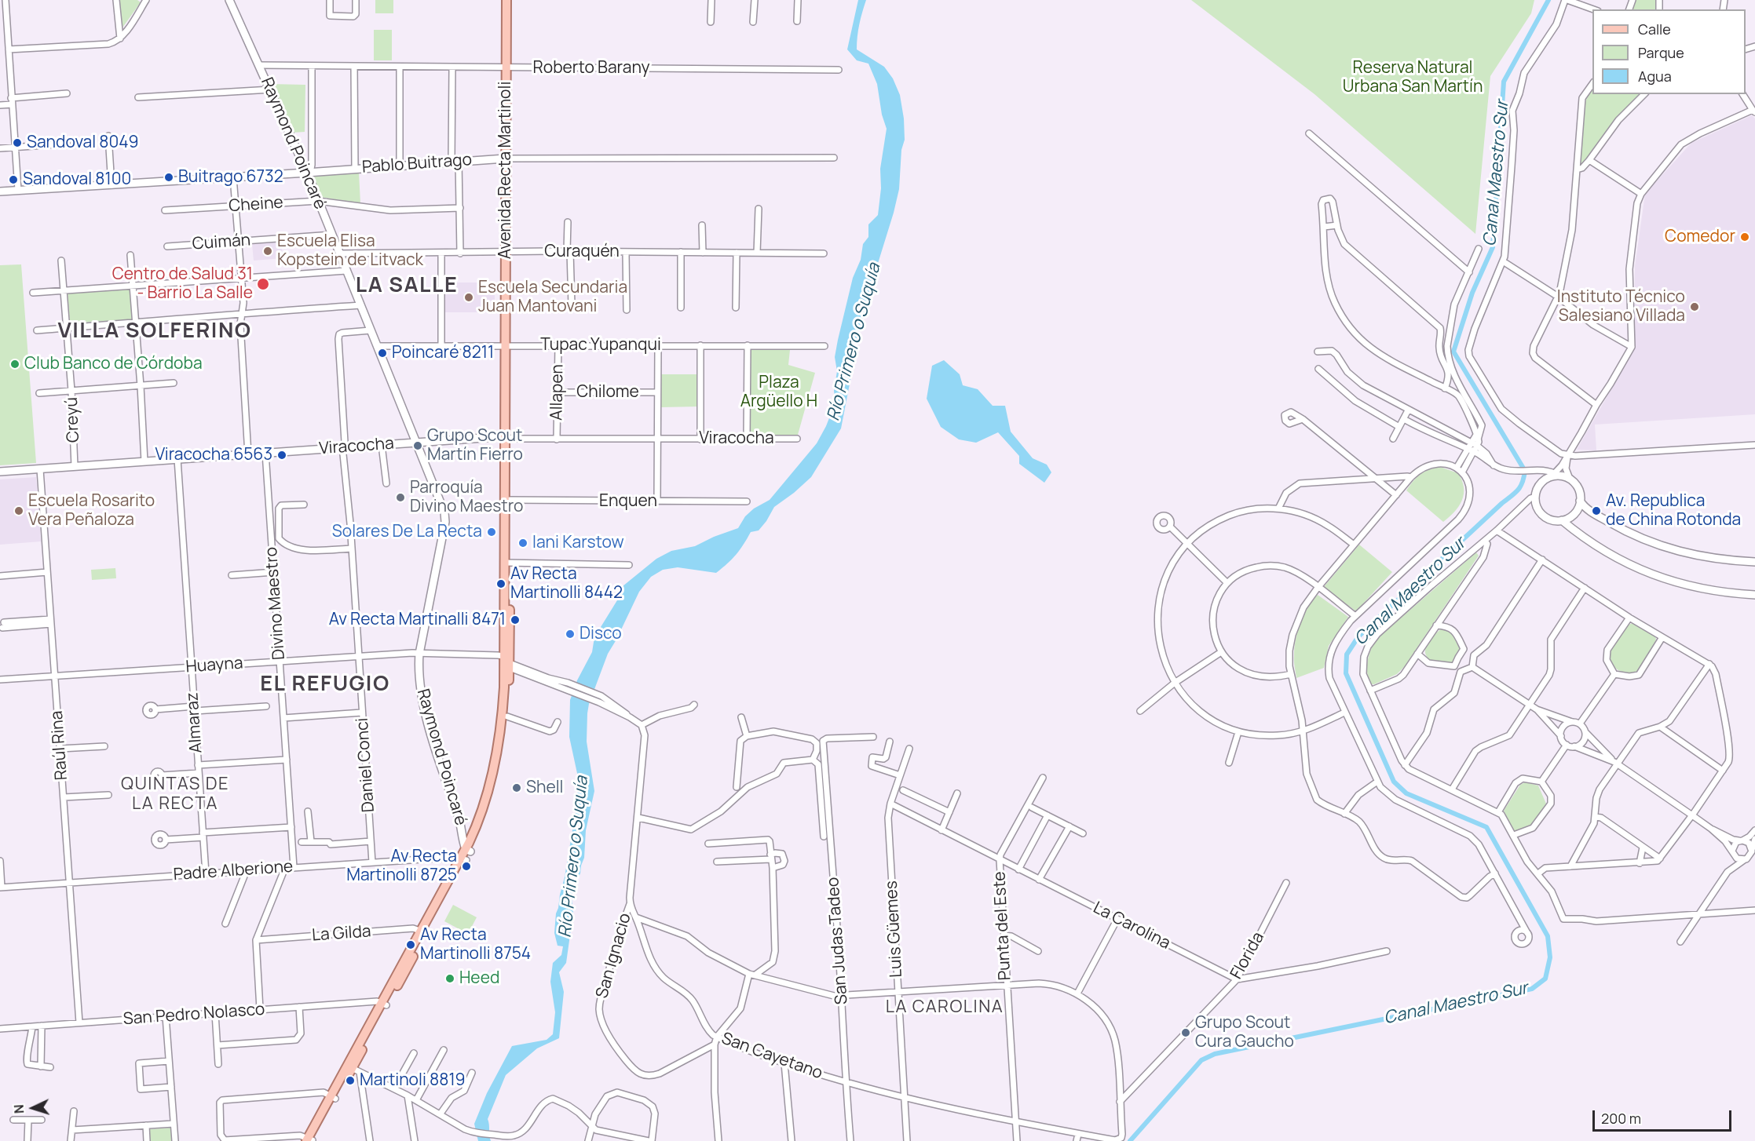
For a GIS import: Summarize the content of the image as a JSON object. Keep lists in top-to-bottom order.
{
  "streets": {
    "main road": [
      "Raymond Poincaré",
      "Pablo Buitrago",
      "Avenida Recta Martinoli",
      "Viracocha"
    ],
    "street": [
      "Roberto Barany",
      "Cheine",
      "Cuimán",
      "Curaquén",
      "Tupac Yupanqui",
      "Allapen",
      "Chilome",
      "Creyú",
      "Enquen",
      "Divino Maestro",
      "Huayna",
      "Almaraz",
      "Raúl Rina",
      "Daniel Conci",
      "Padre Alberione",
      "Punta del Este",
      "La Carolina",
      "Luis Güemes",
      "La Gilda",
      "San Judas Tadeo",
      "San Ignacio",
      "Florida",
      "San Pedro Nolasco",
      "San Cayetano"
    ]
  },
  "crossings": [
    ["Roberto Barany", "Raymond Poincaré"],
    ["Roberto Barany", "Avenida Recta Martinoli"],
    ["Raymond Poincaré", "Pablo Buitrago"],
    ["Raymond Poincaré", "Avenida Recta Martinoli"],
    ["Raymond Poincaré", "Cheine"],
    ["Raymond Poincaré", "Cuimán"],
    ["Raymond Poincaré", "Curaquén"],
    ["Raymond Poincaré", "Tupac Yupanqui"],
    ["Raymond Poincaré", "Viracocha"],
    ["Raymond Poincaré", "Huayna"],
    ["Raymond Poincaré", "Daniel Conci"],
    ["Pablo Buitrago", "Avenida Recta Martinoli"],
    ["Avenida Recta Martinoli", "Curaquén"],
    ["Avenida Recta Martinoli", "Tupac Yupanqui"],
    ["Avenida Recta Martinoli", "Viracocha"],
    ["Avenida Recta Martinoli", "Enquen"],
    ["Avenida Recta Martinoli", "Huayna"],
    ["Avenida Recta Martinoli", "Padre Alberione"],
    ["Avenida Recta Martinoli", "La Gilda"],
    ["Avenida Recta Martinoli", "San Pedro Nolasco"],
    ["Tupac Yupanqui", "Allapen"],
    ["Allapen", "Chilome"],
    ["Allapen", "Viracocha"],
    ["Creyú", "Viracocha"],
    ["Viracocha", "Divino Maestro"],
    ["Viracocha", "Almaraz"],
    ["Viracocha", "Raúl Rina"],
    ["Viracocha", "Daniel Conci"],
    ["Divino Maestro", "Huayna"],
    ["Divino Maestro", "Padre Alberione"],
    ["Huayna", "Almaraz"],
    ["Huayna", "Raúl Rina"],
    ["Huayna", "Daniel Conci"],
    ["Almaraz", "Padre Alberione"],
    ["Raúl Rina", "Padre Alberione"],
    ["Raúl Rina", "San Pedro Nolasco"],
    ["Daniel Conci", "Padre Alberione"],
    ["Punta del Este", "La Carolina"],
    ["Punta del Este", "San Cayetano"],
    ["La Carolina", "Luis Güemes"],
    ["La Carolina", "Florida"],
    ["Luis Güemes", "San Cayetano"],
    ["San Judas Tadeo", "San Cayetano"],
    ["San Ignacio", "San Cayetano"],
    ["Florida", "San Cayetano"]
  ],
  "districts": [
    "LA SALLE",
    "VILLA SOLFERINO",
    "EL REFUGIO",
    "QUINTAS DE LA RECTA",
    "LA CAROLINA"
  ],
  "water": ["Canal Maestro Sur", "Río Primero o Suquía"],
  "parks": ["Reserva Natural Urbana San Martín", "Plaza Argüello H"],
  "places": [
    "Sandoval 8049",
    "Buitrago 6732",
    "Sandoval 8100",
    "Comedor",
    "Escuela Elisa Kopstein de Litvack",
    "Centro de Salud 31 - Barrio La Salle",
    "Escuela Secundaria Juan Mantovani",
    "Instituto Técnico Salesiano Villada",
    "Poincaré 8211",
    "Club Banco de Córdoba",
    "Grupo Scout Martín Fierro",
    "Viracocha 6563",
    "Parroquía Divino Maestro",
    "Escuela Rosarito Vera Peñaloza",
    "Av. Republica de China Rotonda",
    "Solares De La Recta",
    "Iani Karstow",
    "Av Recta Martinolli 8442",
    "Av Recta Martinalli 8471",
    "Disco",
    "Shell",
    "Av Recta Martinolli 8725",
    "Av Recta Martinolli 8754",
    "Heed",
    "Grupo Scout Cura Gaucho",
    "Martinoli 8819"
  ],
  "legend": ["Calle", "Parque", "Agua"],
  "scale_bar": "200 m",
  "north": "left"
}
